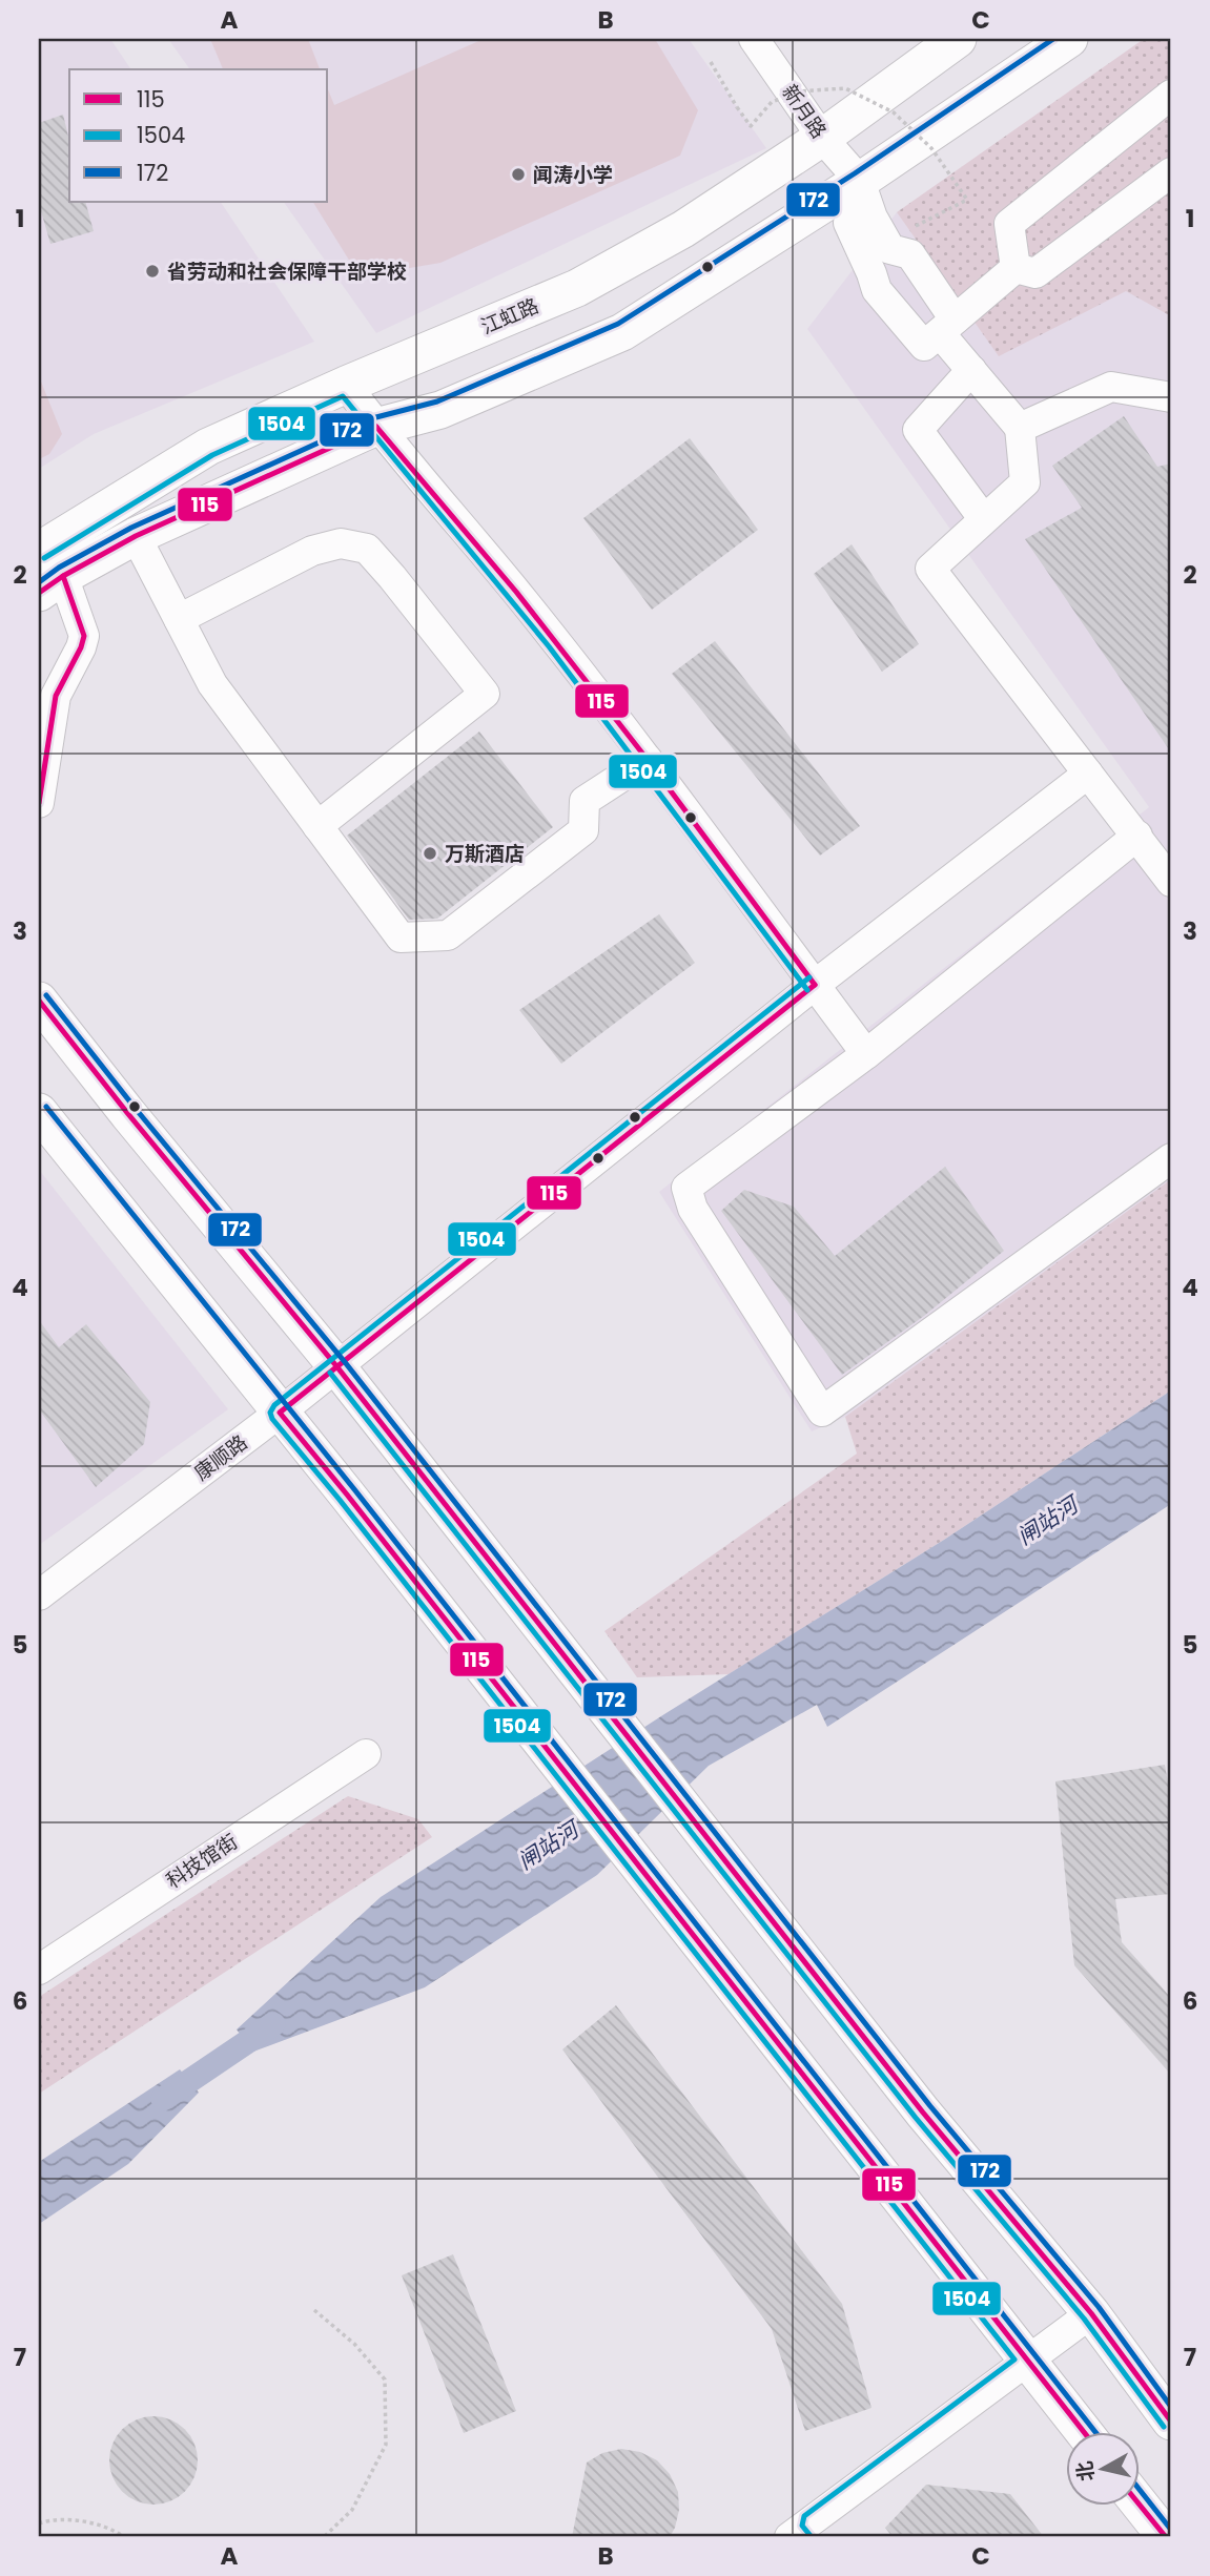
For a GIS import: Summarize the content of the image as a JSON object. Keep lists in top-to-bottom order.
{
  "streets": {
    "main road": ["江虹路"],
    "street": ["新月路", "康顺路", "科技馆街"]
  },
  "crossings": [
    ["新月路", "江虹路"]
  ],
  "water": ["闸站河"],
  "places": ["闻涛小学", "省劳动和社会保障干部学校", "万斯酒店"],
  "lines": ["transit line 172", "transit line 1504", "transit line 115"],
  "legend": ["115", "1504", "172"],
  "north": "left",
  "grid": {
    "columns": ["A", "B", "C"],
    "rows": [
      "1",
      "2",
      "3",
      "4",
      "5",
      "6",
      "7"
    ]
  }
}
